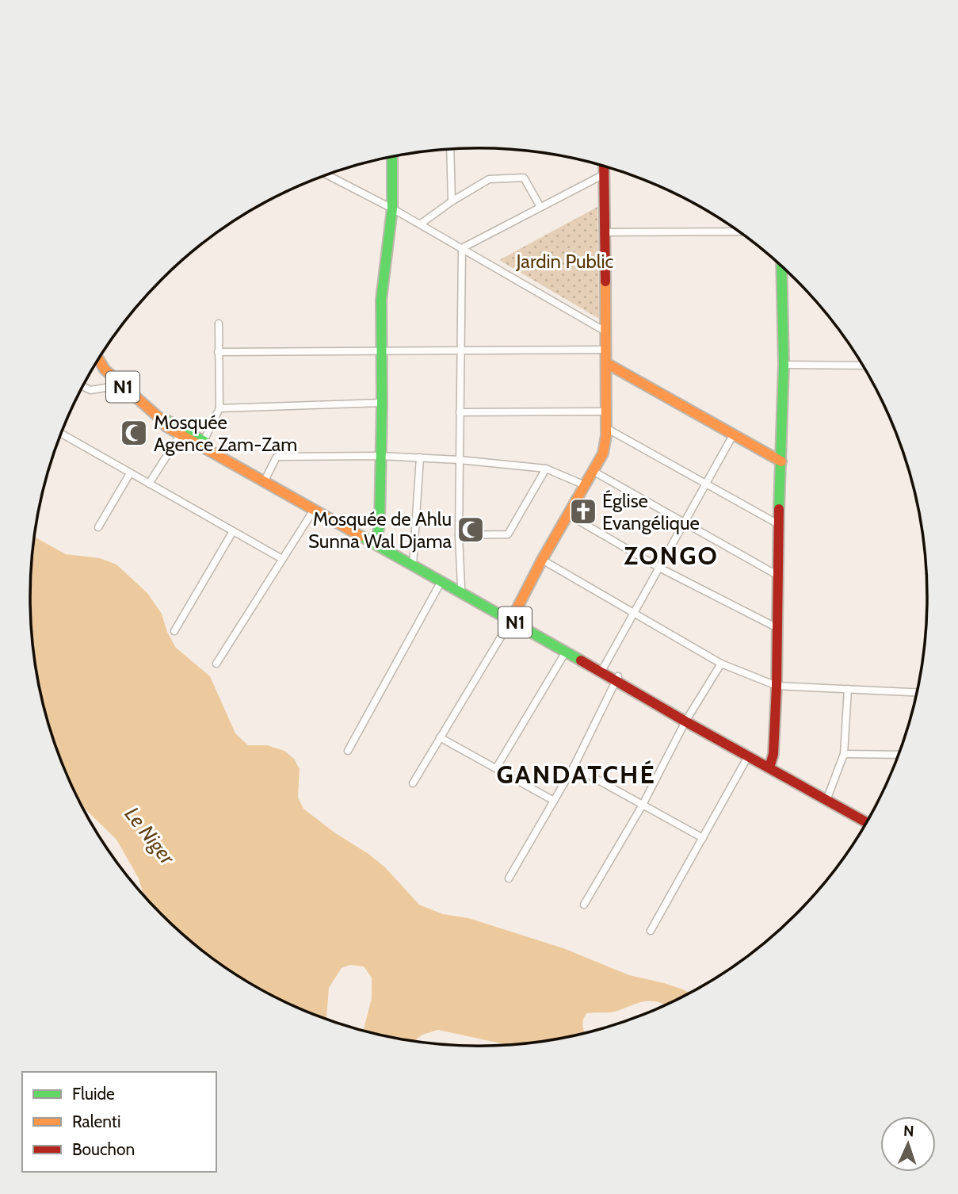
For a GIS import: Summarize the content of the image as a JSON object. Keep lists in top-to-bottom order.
{
  "streets": {
    "main road": ["N1"]
  },
  "districts": ["ZONGO", "GANDATCHÉ"],
  "water": ["Le Niger"],
  "parks": ["Jardin Public"],
  "places": {
    "mosque": ["Mosquée Agence Zam-Zam", "Mosquée de Ahlu Sunna Wal Djama"],
    "church": ["Église Evangélique"]
  },
  "legend": ["Fluide", "Ralenti", "Bouchon"],
  "north": "top"
}
